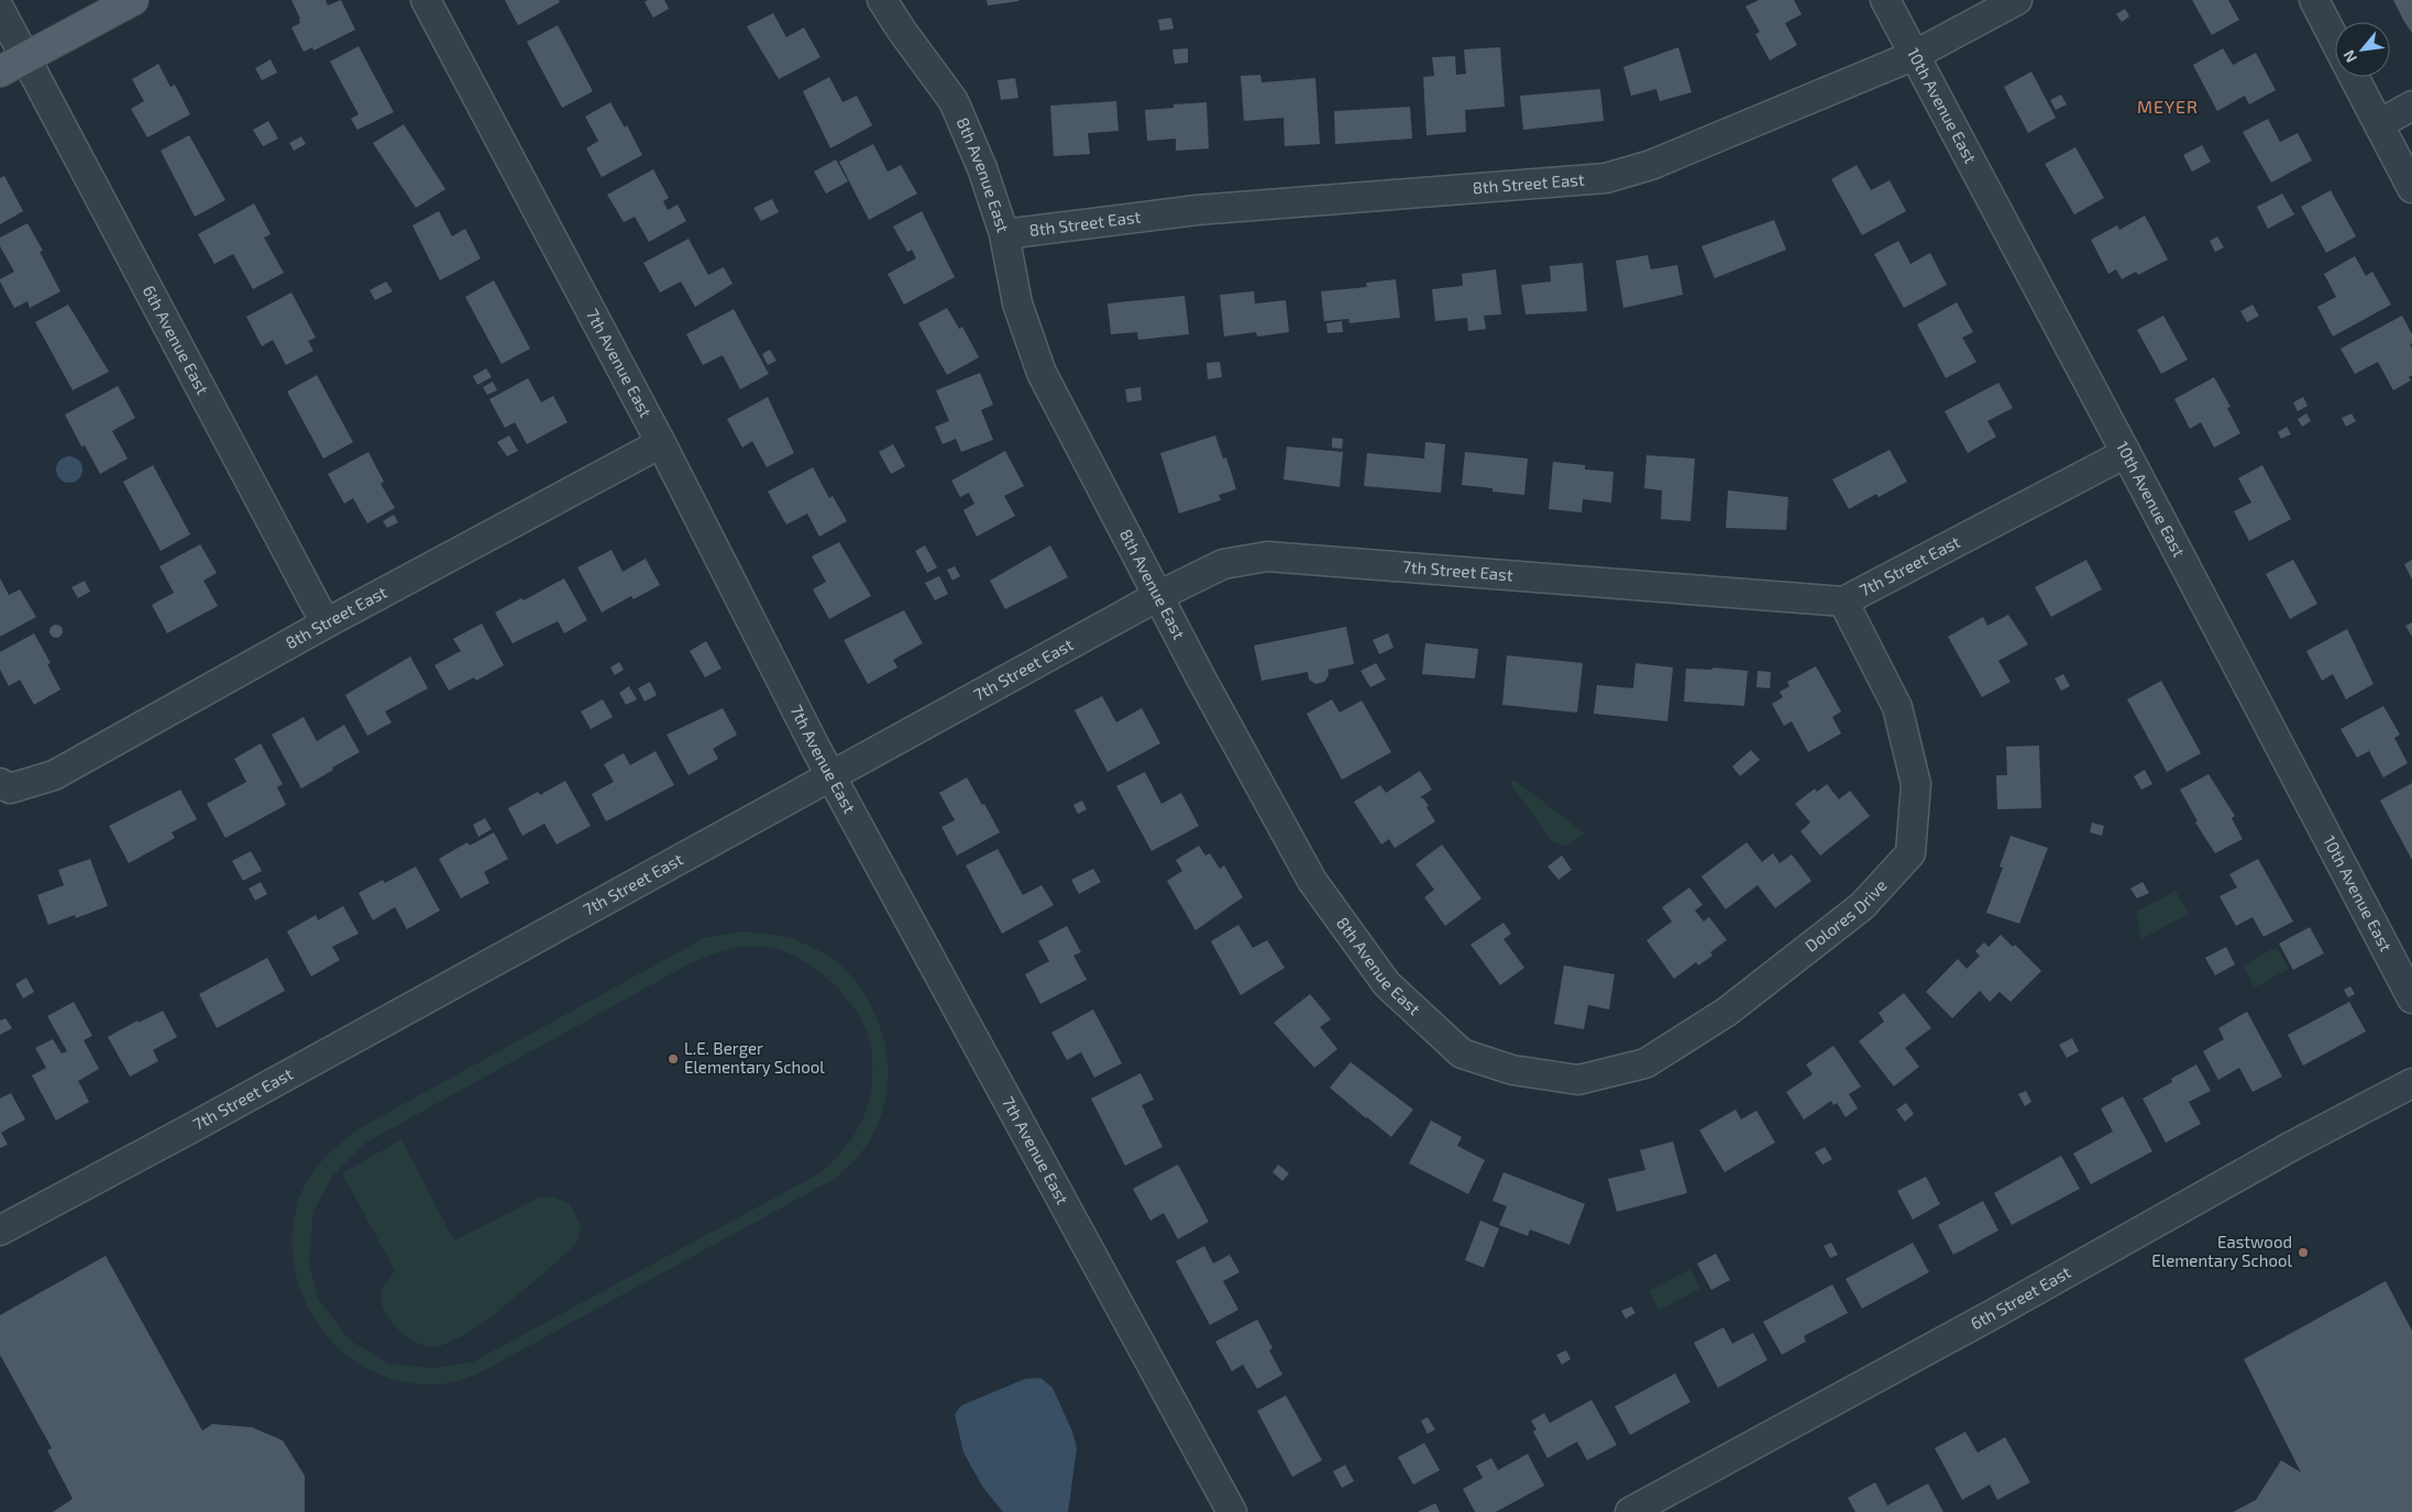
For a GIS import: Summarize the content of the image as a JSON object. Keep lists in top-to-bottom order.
{
  "streets": {
    "street": [
      "10th Avenue East",
      "8th Avenue East",
      "8th Street East",
      "6th Avenue East",
      "7th Avenue East",
      "7th Street East",
      "Dolores Drive",
      "6th Street East"
    ]
  },
  "crossings": [
    ["10th Avenue East", "8th Street East"],
    ["10th Avenue East", "7th Street East"],
    ["8th Avenue East", "8th Street East"],
    ["8th Avenue East", "7th Street East"],
    ["8th Avenue East", "Dolores Drive"],
    ["8th Street East", "6th Avenue East"],
    ["8th Street East", "7th Avenue East"],
    ["7th Avenue East", "7th Street East"],
    ["7th Street East", "Dolores Drive"]
  ],
  "districts": ["MEYER"],
  "places": ["L.E. Berger Elementary School", "Eastwood Elementary School"],
  "north": "bottom left"
}
